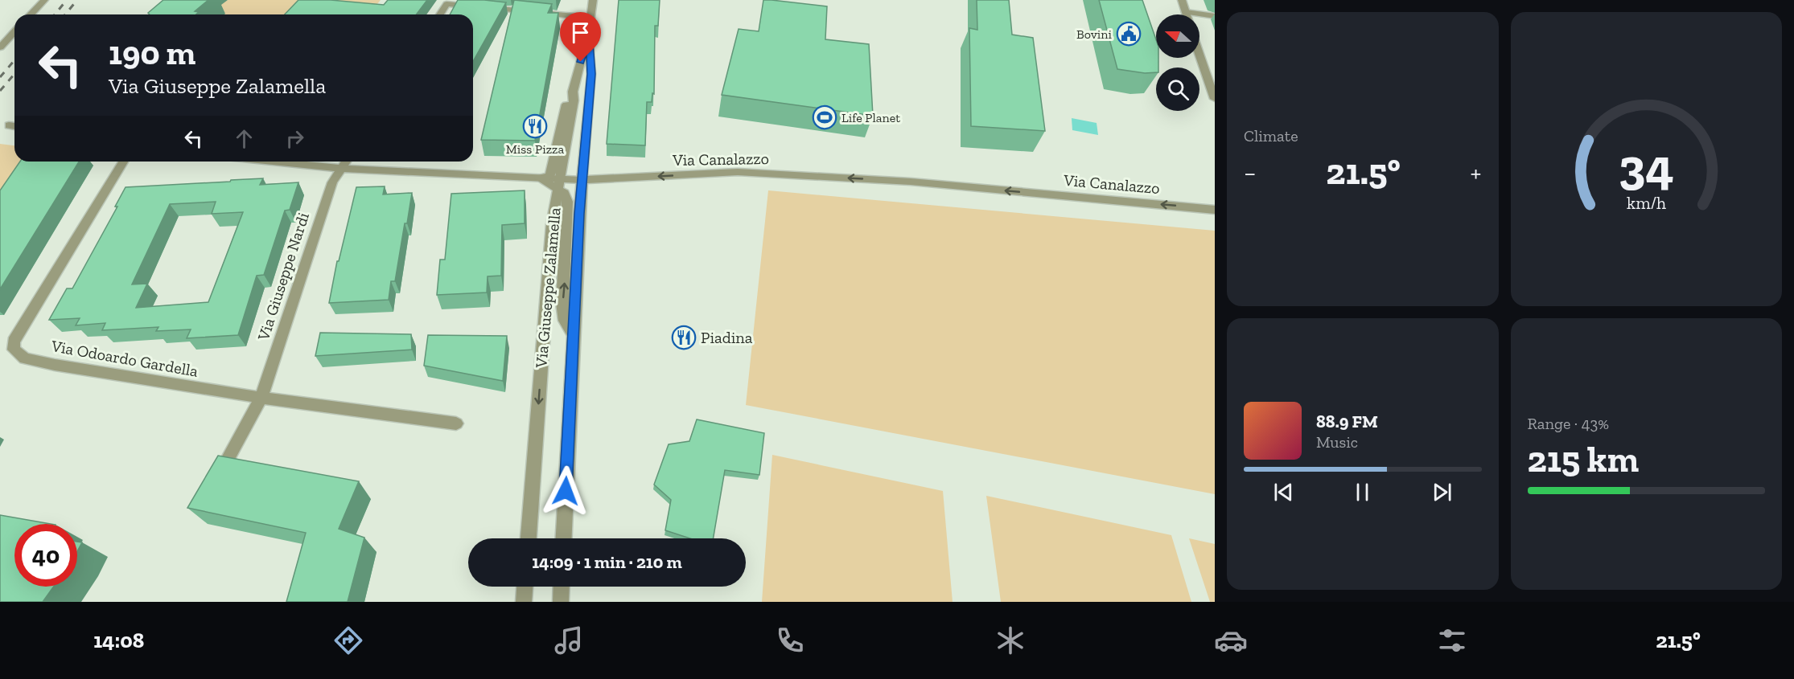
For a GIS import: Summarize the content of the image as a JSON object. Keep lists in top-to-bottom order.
{
  "streets": {
    "street": [
      "Via Canalazzo",
      "Via Giuseppe Nardi",
      "Via Giuseppe Zalamella",
      "Via Odoardo Gardella"
    ]
  },
  "crossings": [
    ["Via Canalazzo", "Via Giuseppe Zalamella"],
    ["Via Giuseppe Nardi", "Via Odoardo Gardella"]
  ],
  "one_way": ["Via Canalazzo"],
  "places": {
    "public building": ["Bovini"],
    "sports": ["Life Planet"],
    "restaurant": ["Miss Pizza", "Piadina"]
  },
  "north": "left",
  "page": {
    "tile": [
      "Climate",
      ["Range · 43%", "215 km"]
    ],
    "turn": ["190 m", "Via Giuseppe Zalamella"],
    "heat": ["−", "21.5°", "+"],
    "song": ["88.9 FM", "Music"],
    "limit": "40",
    "trip": "14:09 · 1 min · 210 m",
    "tabs": ["14:08", "21.5°"],
    "gauge": ["34", "km/h"]
  }
}
